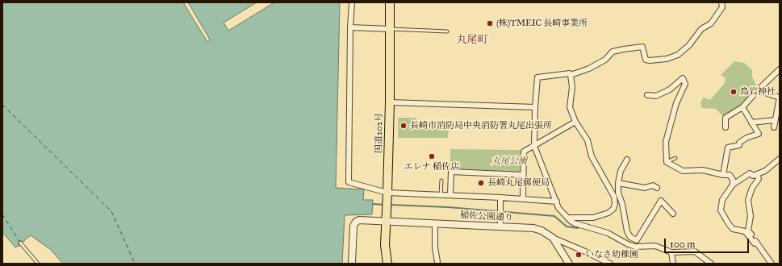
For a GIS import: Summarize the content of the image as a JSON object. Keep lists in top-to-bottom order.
{
  "streets": {
    "highway": ["国道202号"],
    "street": ["稲佐公園通り"]
  },
  "crossings": [
    ["国道202号", "稲佐公園通り"]
  ],
  "districts": ["丸尾町"],
  "parks": ["丸尾公園"],
  "places": [
    "(株)TMEIC 長崎事業所",
    "鳥岩神社",
    "長崎市消防局中央消防署丸尾出張所",
    "エレナ 稲佐店",
    "長崎丸尾郵便局",
    "いなさ幼稚園"
  ],
  "scale_bar": "100 m"
}
